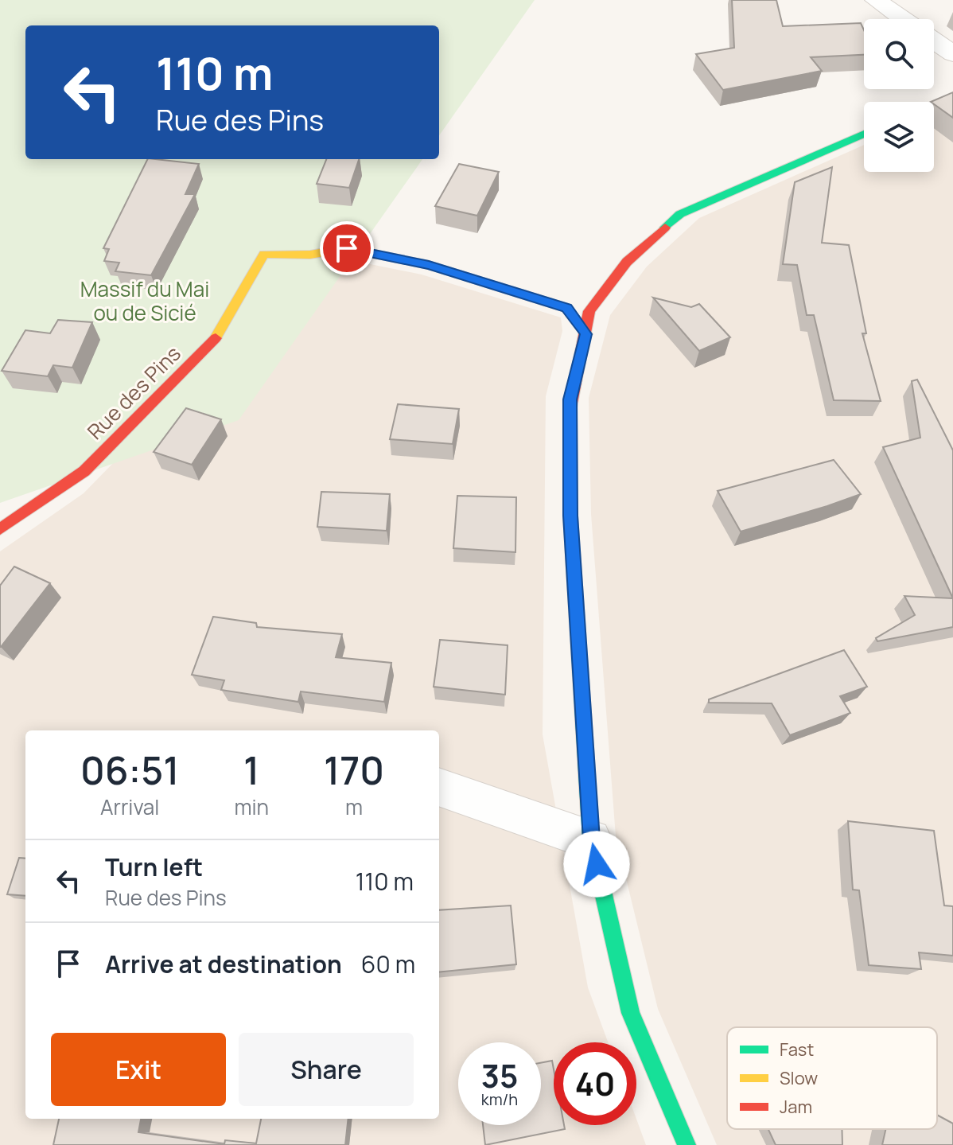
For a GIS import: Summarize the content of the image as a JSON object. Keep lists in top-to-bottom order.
{
  "streets": {
    "street": ["Rue des Pins"]
  },
  "parks": ["Massif du Mai ou de Sicié"],
  "legend": ["Fast", "Slow", "Jam"],
  "page": {
    "turn": ["110 m", "Rue des Pins"],
    "eta": [
      "06:51",
      "Arrival",
      "1",
      "min",
      "170",
      "m"
    ],
    "list": [
      {
        "name": "Turn left",
        "note": "Rue des Pins",
        "value": "110 m"
      },
      {
        "name": "Arrive at destination",
        "value": "60 m"
      }
    ],
    "buttons": ["Exit", "Share"],
    "speed": "35 km/h",
    "limit": "40"
  }
}
